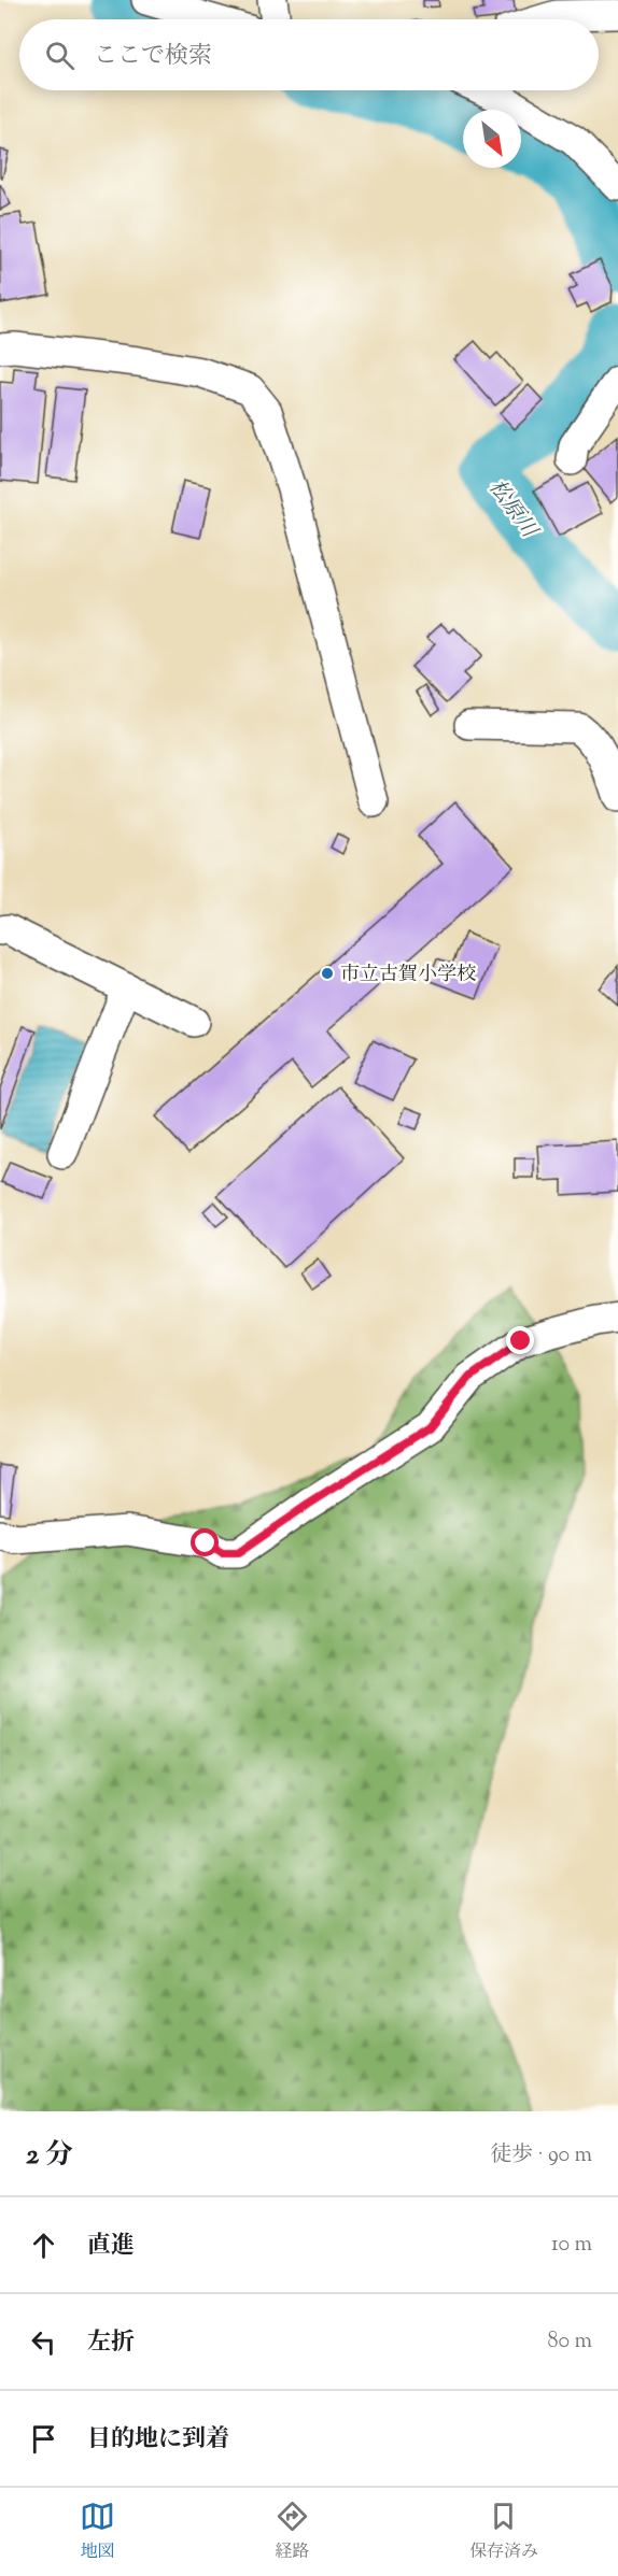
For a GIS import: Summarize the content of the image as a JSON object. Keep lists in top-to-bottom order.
{
  "water": ["松原川"],
  "places": ["市立古賀小学校"],
  "north": "bottom right",
  "page": {
    "search": "ここで検索",
    "heading": ["2 分", "徒歩 · 90 m"],
    "list": [
      ["直進", "10 m"],
      ["左折", "80 m"],
      "目的地に到着"
    ],
    "nav": ["地図", "経路", "保存済み"]
  }
}
